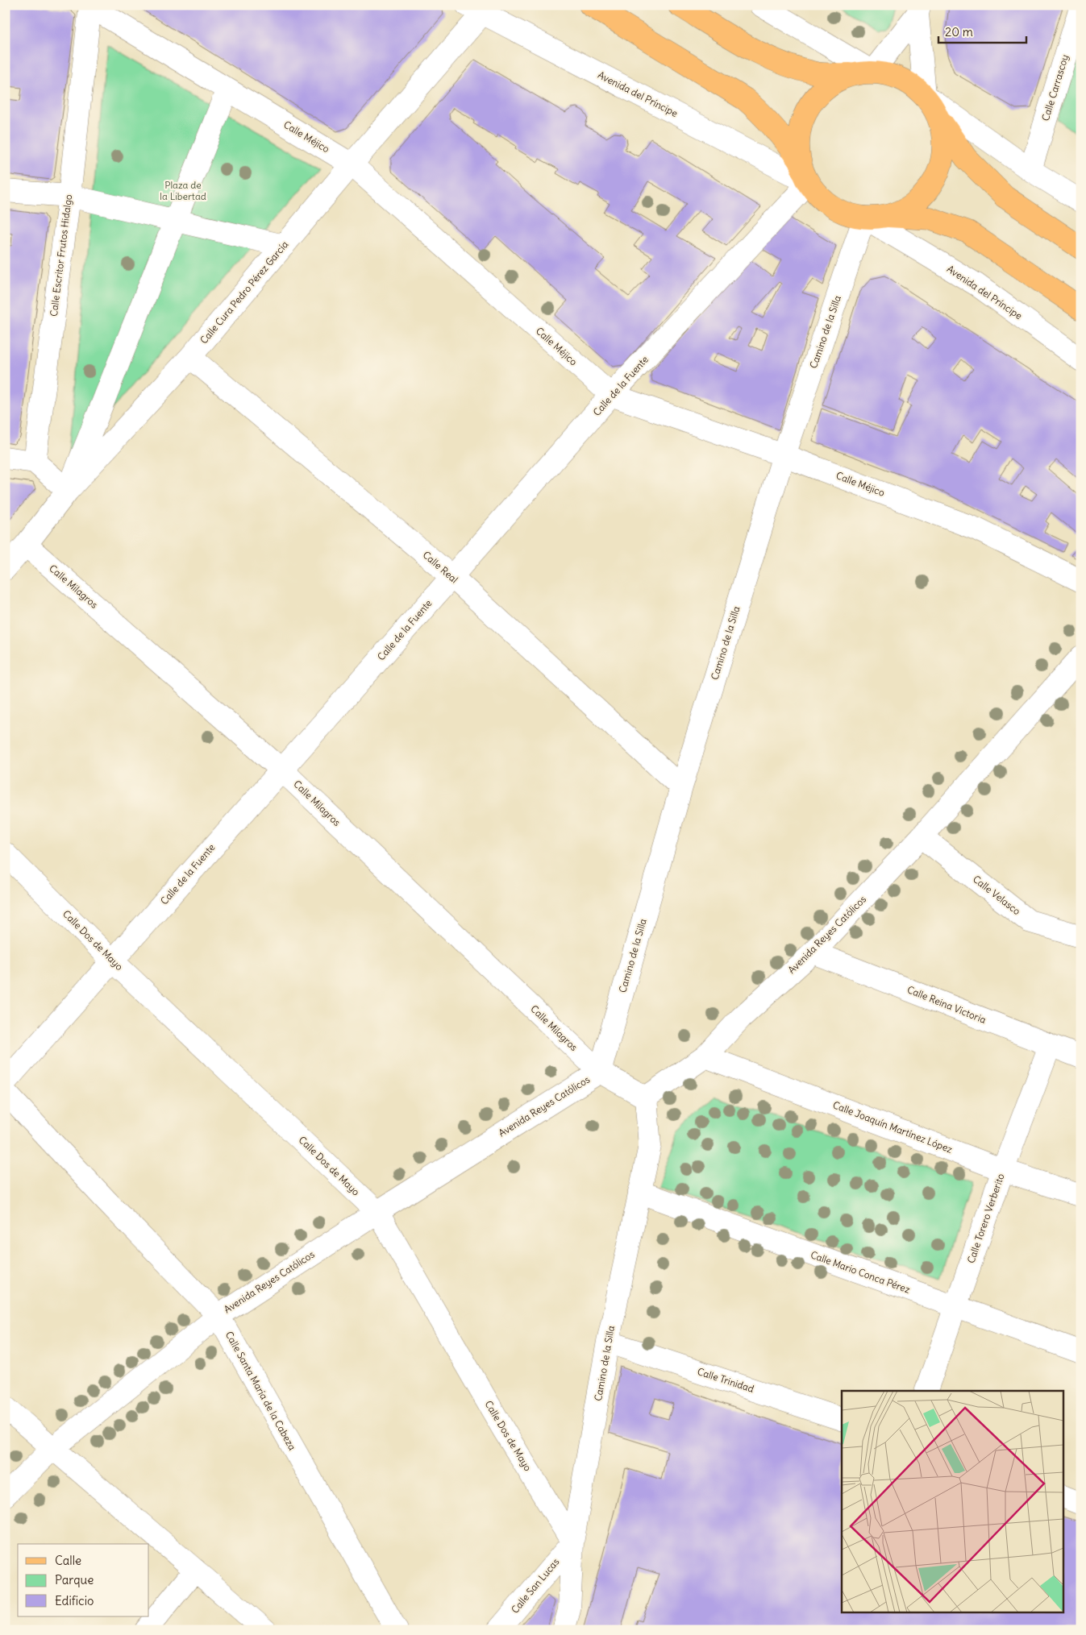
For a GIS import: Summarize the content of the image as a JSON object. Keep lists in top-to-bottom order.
{
  "streets": {
    "street": [
      "Calle Carrascoy",
      "Avenida del Príncipe",
      "Calle Méjico",
      "Calle Escritor Frutos Hidalgo",
      "Calle Cura Pedro Pérez García",
      "Camino de la Silla",
      "Calle de la Fuente",
      "Calle Real",
      "Calle Milagros",
      "Calle Velasco",
      "Avenida Reyes Católicos",
      "Calle Dos de Mayo",
      "Calle Reina Victoria",
      "Calle Joaquín Martínez López",
      "Calle Torero Verberito",
      "Calle Mario Conca Pérez",
      "Calle Trinidad",
      "Calle Santa María de la Cabeza",
      "Calle San Lucas"
    ]
  },
  "crossings": [
    ["Avenida del Príncipe", "Calle Cura Pedro Pérez García"],
    ["Avenida del Príncipe", "Camino de la Silla"],
    ["Avenida del Príncipe", "Calle de la Fuente"],
    ["Calle Méjico", "Calle Escritor Frutos Hidalgo"],
    ["Calle Méjico", "Calle Cura Pedro Pérez García"],
    ["Calle Méjico", "Camino de la Silla"],
    ["Calle Méjico", "Calle de la Fuente"],
    ["Calle Cura Pedro Pérez García", "Calle Real"],
    ["Calle Cura Pedro Pérez García", "Calle Milagros"],
    ["Camino de la Silla", "Calle Real"],
    ["Camino de la Silla", "Calle Milagros"],
    ["Camino de la Silla", "Avenida Reyes Católicos"],
    ["Camino de la Silla", "Calle Dos de Mayo"],
    ["Camino de la Silla", "Calle Mario Conca Pérez"],
    ["Camino de la Silla", "Calle Trinidad"],
    ["Camino de la Silla", "Calle San Lucas"],
    ["Calle de la Fuente", "Calle Real"],
    ["Calle de la Fuente", "Calle Milagros"],
    ["Calle de la Fuente", "Calle Dos de Mayo"],
    ["Calle Milagros", "Avenida Reyes Católicos"],
    ["Calle Velasco", "Avenida Reyes Católicos"],
    ["Avenida Reyes Católicos", "Calle Dos de Mayo"],
    ["Avenida Reyes Católicos", "Calle Reina Victoria"],
    ["Avenida Reyes Católicos", "Calle Joaquín Martínez López"],
    ["Avenida Reyes Católicos", "Calle Santa María de la Cabeza"],
    ["Calle Dos de Mayo", "Calle San Lucas"],
    ["Calle Reina Victoria", "Calle Torero Verberito"],
    ["Calle Joaquín Martínez López", "Calle Torero Verberito"],
    ["Calle Torero Verberito", "Calle Mario Conca Pérez"]
  ],
  "parks": ["Plaza de la Libertad"],
  "legend": ["Calle", "Parque", "Edificio"],
  "scale_bar": "20 m"
}
